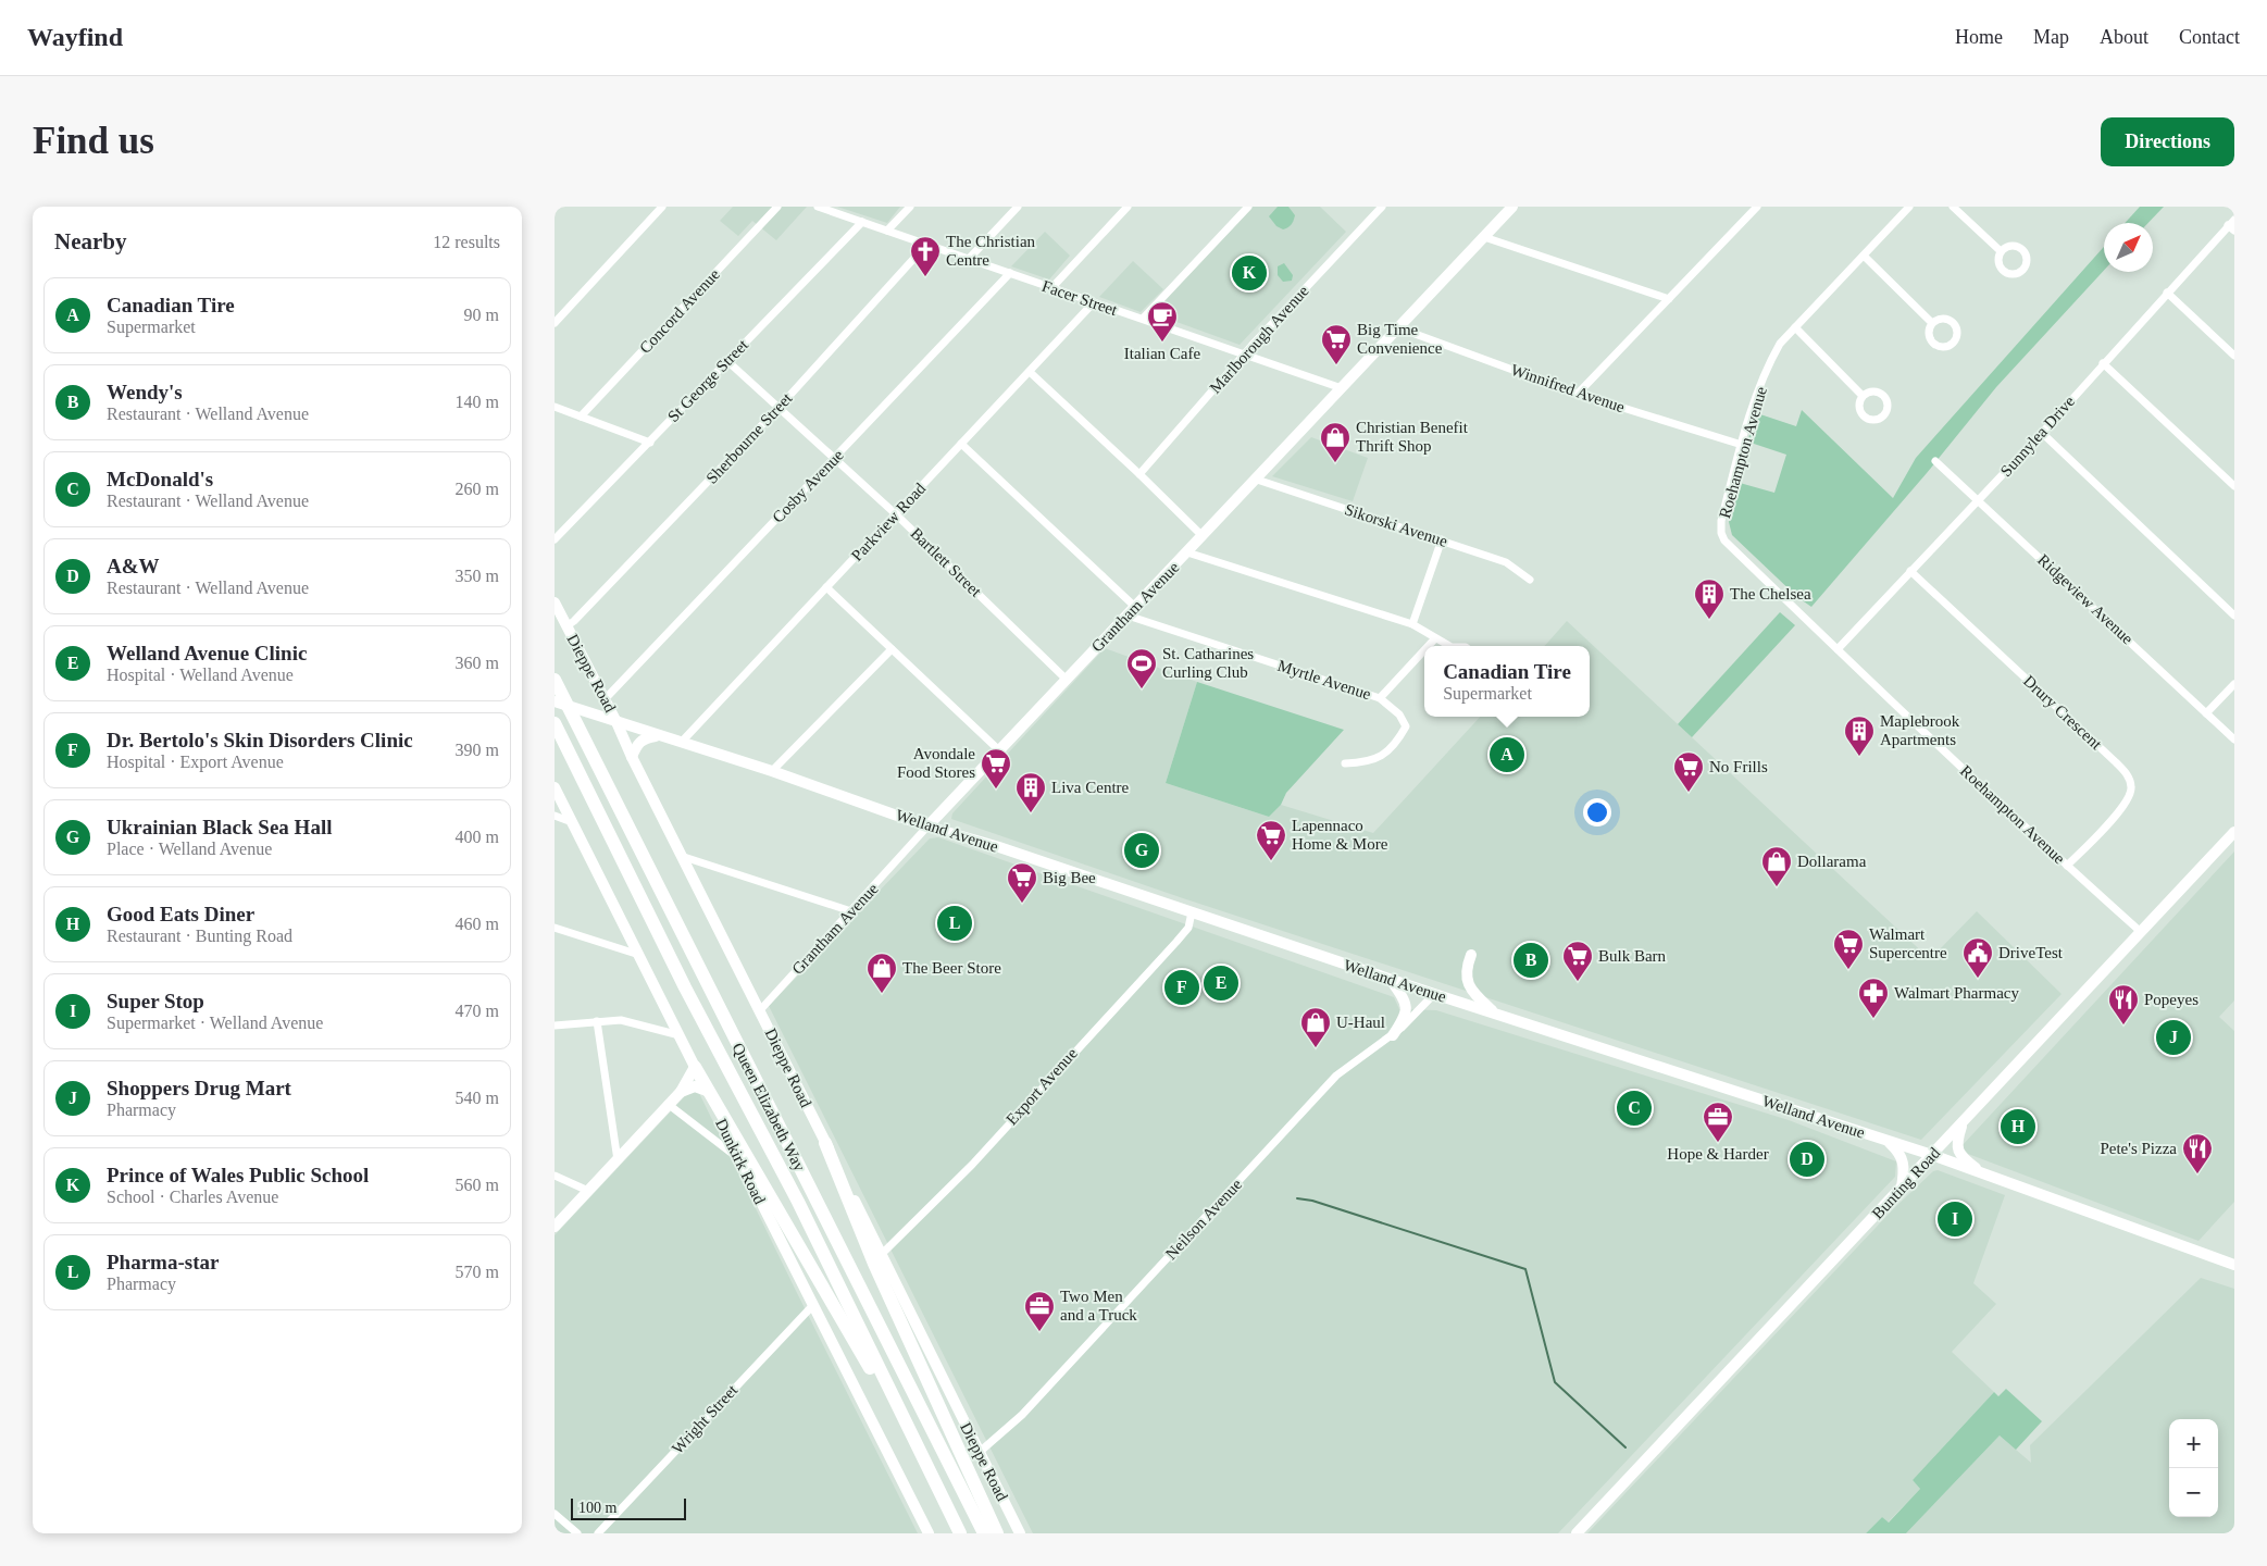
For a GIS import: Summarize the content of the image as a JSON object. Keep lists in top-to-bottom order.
{
  "streets": {
    "highway": ["Queen Elizabeth Way"],
    "street": [
      "Facer Street",
      "Concord Avenue",
      "Marlborough Avenue",
      "St George Street",
      "Winnifred Avenue",
      "Sunnylea Drive",
      "Sherbourne Street",
      "Roehampton Avenue",
      "Cosby Avenue",
      "Parkview Road",
      "Sikorski Avenue",
      "Bartlett Street",
      "Ridgeview Avenue",
      "Grantham Avenue",
      "Dieppe Road",
      "Myrtle Avenue",
      "Drury Crescent",
      "Welland Avenue",
      "Export Avenue",
      "Dunkirk Road",
      "Bunting Road",
      "Neilson Avenue",
      "Wright Street"
    ]
  },
  "crossings": [
    ["Facer Street", "Marlborough Avenue"],
    ["Facer Street", "St George Street"],
    ["Facer Street", "Sherbourne Street"],
    ["Facer Street", "Cosby Avenue"],
    ["Facer Street", "Parkview Road"],
    ["Facer Street", "Grantham Avenue"],
    ["St George Street", "Bartlett Street"],
    ["Winnifred Avenue", "Roehampton Avenue"],
    ["Winnifred Avenue", "Grantham Avenue"],
    ["Sunnylea Drive", "Roehampton Avenue"],
    ["Sunnylea Drive", "Ridgeview Avenue"],
    ["Sunnylea Drive", "Drury Crescent"],
    ["Sherbourne Street", "Bartlett Street"],
    ["Sherbourne Street", "Dieppe Road"],
    ["Roehampton Avenue", "Drury Crescent"],
    ["Roehampton Avenue", "Bunting Road"],
    ["Cosby Avenue", "Bartlett Street"],
    ["Cosby Avenue", "Dieppe Road"],
    ["Parkview Road", "Bartlett Street"],
    ["Parkview Road", "Welland Avenue"],
    ["Sikorski Avenue", "Grantham Avenue"],
    ["Bartlett Street", "Grantham Avenue"],
    ["Grantham Avenue", "Dieppe Road"],
    ["Grantham Avenue", "Myrtle Avenue"],
    ["Grantham Avenue", "Welland Avenue"],
    ["Dieppe Road", "Welland Avenue"],
    ["Dieppe Road", "Export Avenue"],
    ["Dieppe Road", "Neilson Avenue"],
    ["Welland Avenue", "Export Avenue"],
    ["Welland Avenue", "Bunting Road"],
    ["Welland Avenue", "Neilson Avenue"],
    ["Dunkirk Road", "Wright Street"]
  ],
  "places": {
    "church": ["The Christian Centre"],
    "cafe": ["Italian Cafe"],
    "supermarket": [
      "Big Time Convenience",
      "Avondale Food Stores",
      "No Frills",
      "Lapennaco Home & More",
      "Big Bee",
      "Walmart Supercentre",
      "Bulk Barn"
    ],
    "shop": [
      "Christian Benefit Thrift Shop",
      "Dollarama",
      "The Beer Store",
      "U-Haul"
    ],
    "building": ["The Chelsea", "Maplebrook Apartments", "Liva Centre"],
    "sports": ["St. Catharines Curling Club"],
    "public building": ["DriveTest"],
    "pharmacy": ["Walmart Pharmacy"],
    "restaurant": ["Popeyes", "Pete's Pizza"],
    "office": ["Hope & Harder", "Two Men and a Truck"]
  },
  "scale_bar": "100 m",
  "north": "top right",
  "page": {
    "header": "Wayfind",
    "nav": [
      "Home",
      "Map",
      "About",
      "Contact"
    ],
    "buttons": "Directions",
    "title": "Find us",
    "heading": ["Nearby", "12 results"],
    "pins": [
      "K",
      "A",
      "G",
      "L",
      "B",
      "E",
      "F",
      "J",
      "C",
      "H",
      "D",
      "I"
    ],
    "list": [
      {
        "mark": "A",
        "name": "Canadian Tire",
        "note": "Supermarket",
        "value": "90 m"
      },
      {
        "mark": "B",
        "name": "Wendy's",
        "note": "Restaurant · Welland Avenue",
        "value": "140 m"
      },
      {
        "mark": "C",
        "name": "McDonald's",
        "note": "Restaurant · Welland Avenue",
        "value": "260 m"
      },
      {
        "mark": "D",
        "name": "A&W",
        "note": "Restaurant · Welland Avenue",
        "value": "350 m"
      },
      {
        "mark": "E",
        "name": "Welland Avenue Clinic",
        "note": "Hospital · Welland Avenue",
        "value": "360 m"
      },
      {
        "mark": "F",
        "name": "Dr. Bertolo's Skin Disorders Clinic",
        "note": "Hospital · Export Avenue",
        "value": "390 m"
      },
      {
        "mark": "G",
        "name": "Ukrainian Black Sea Hall",
        "note": "Place · Welland Avenue",
        "value": "400 m"
      },
      {
        "mark": "H",
        "name": "Good Eats Diner",
        "note": "Restaurant · Bunting Road",
        "value": "460 m"
      },
      {
        "mark": "I",
        "name": "Super Stop",
        "note": "Supermarket · Welland Avenue",
        "value": "470 m"
      },
      {
        "mark": "J",
        "name": "Shoppers Drug Mart",
        "note": "Pharmacy",
        "value": "540 m"
      },
      {
        "mark": "K",
        "name": "Prince of Wales Public School",
        "note": "School · Charles Avenue",
        "value": "560 m"
      },
      {
        "mark": "L",
        "name": "Pharma-star",
        "note": "Pharmacy",
        "value": "570 m"
      }
    ],
    "popup": ["Canadian Tire", "Supermarket"],
    "map_buttons": ["+", "−"],
    "scale": "100 m"
  }
}
